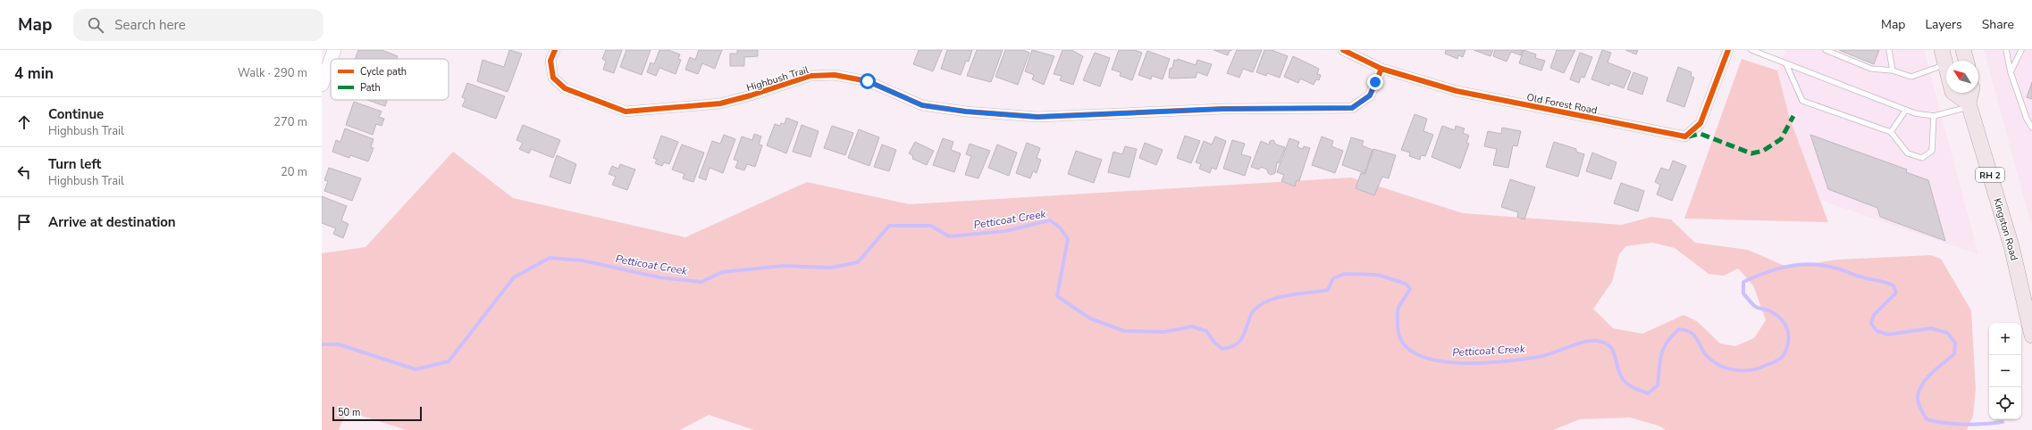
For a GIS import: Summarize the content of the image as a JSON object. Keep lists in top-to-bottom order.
{
  "streets": {
    "main road": ["RH 2", "Kingston Road"],
    "street": ["Highbush Trail", "Old Forest Road"]
  },
  "crossings": [
    ["Highbush Trail", "Old Forest Road"]
  ],
  "water": ["Petticoat Creek"],
  "legend": ["Cycle path", "Path"],
  "scale_bar": "50 m",
  "north": "top left",
  "page": {
    "header": "Map",
    "search": "Search here",
    "nav": ["Map", "Layers", "Share"],
    "heading": ["4 min", "Walk · 290 m"],
    "list": [
      ["Continue", "Highbush Trail", "270 m"],
      ["Turn left", "Highbush Trail", "20 m"],
      "Arrive at destination"
    ],
    "map_buttons": ["+", "−"],
    "scale": "50 m"
  }
}
